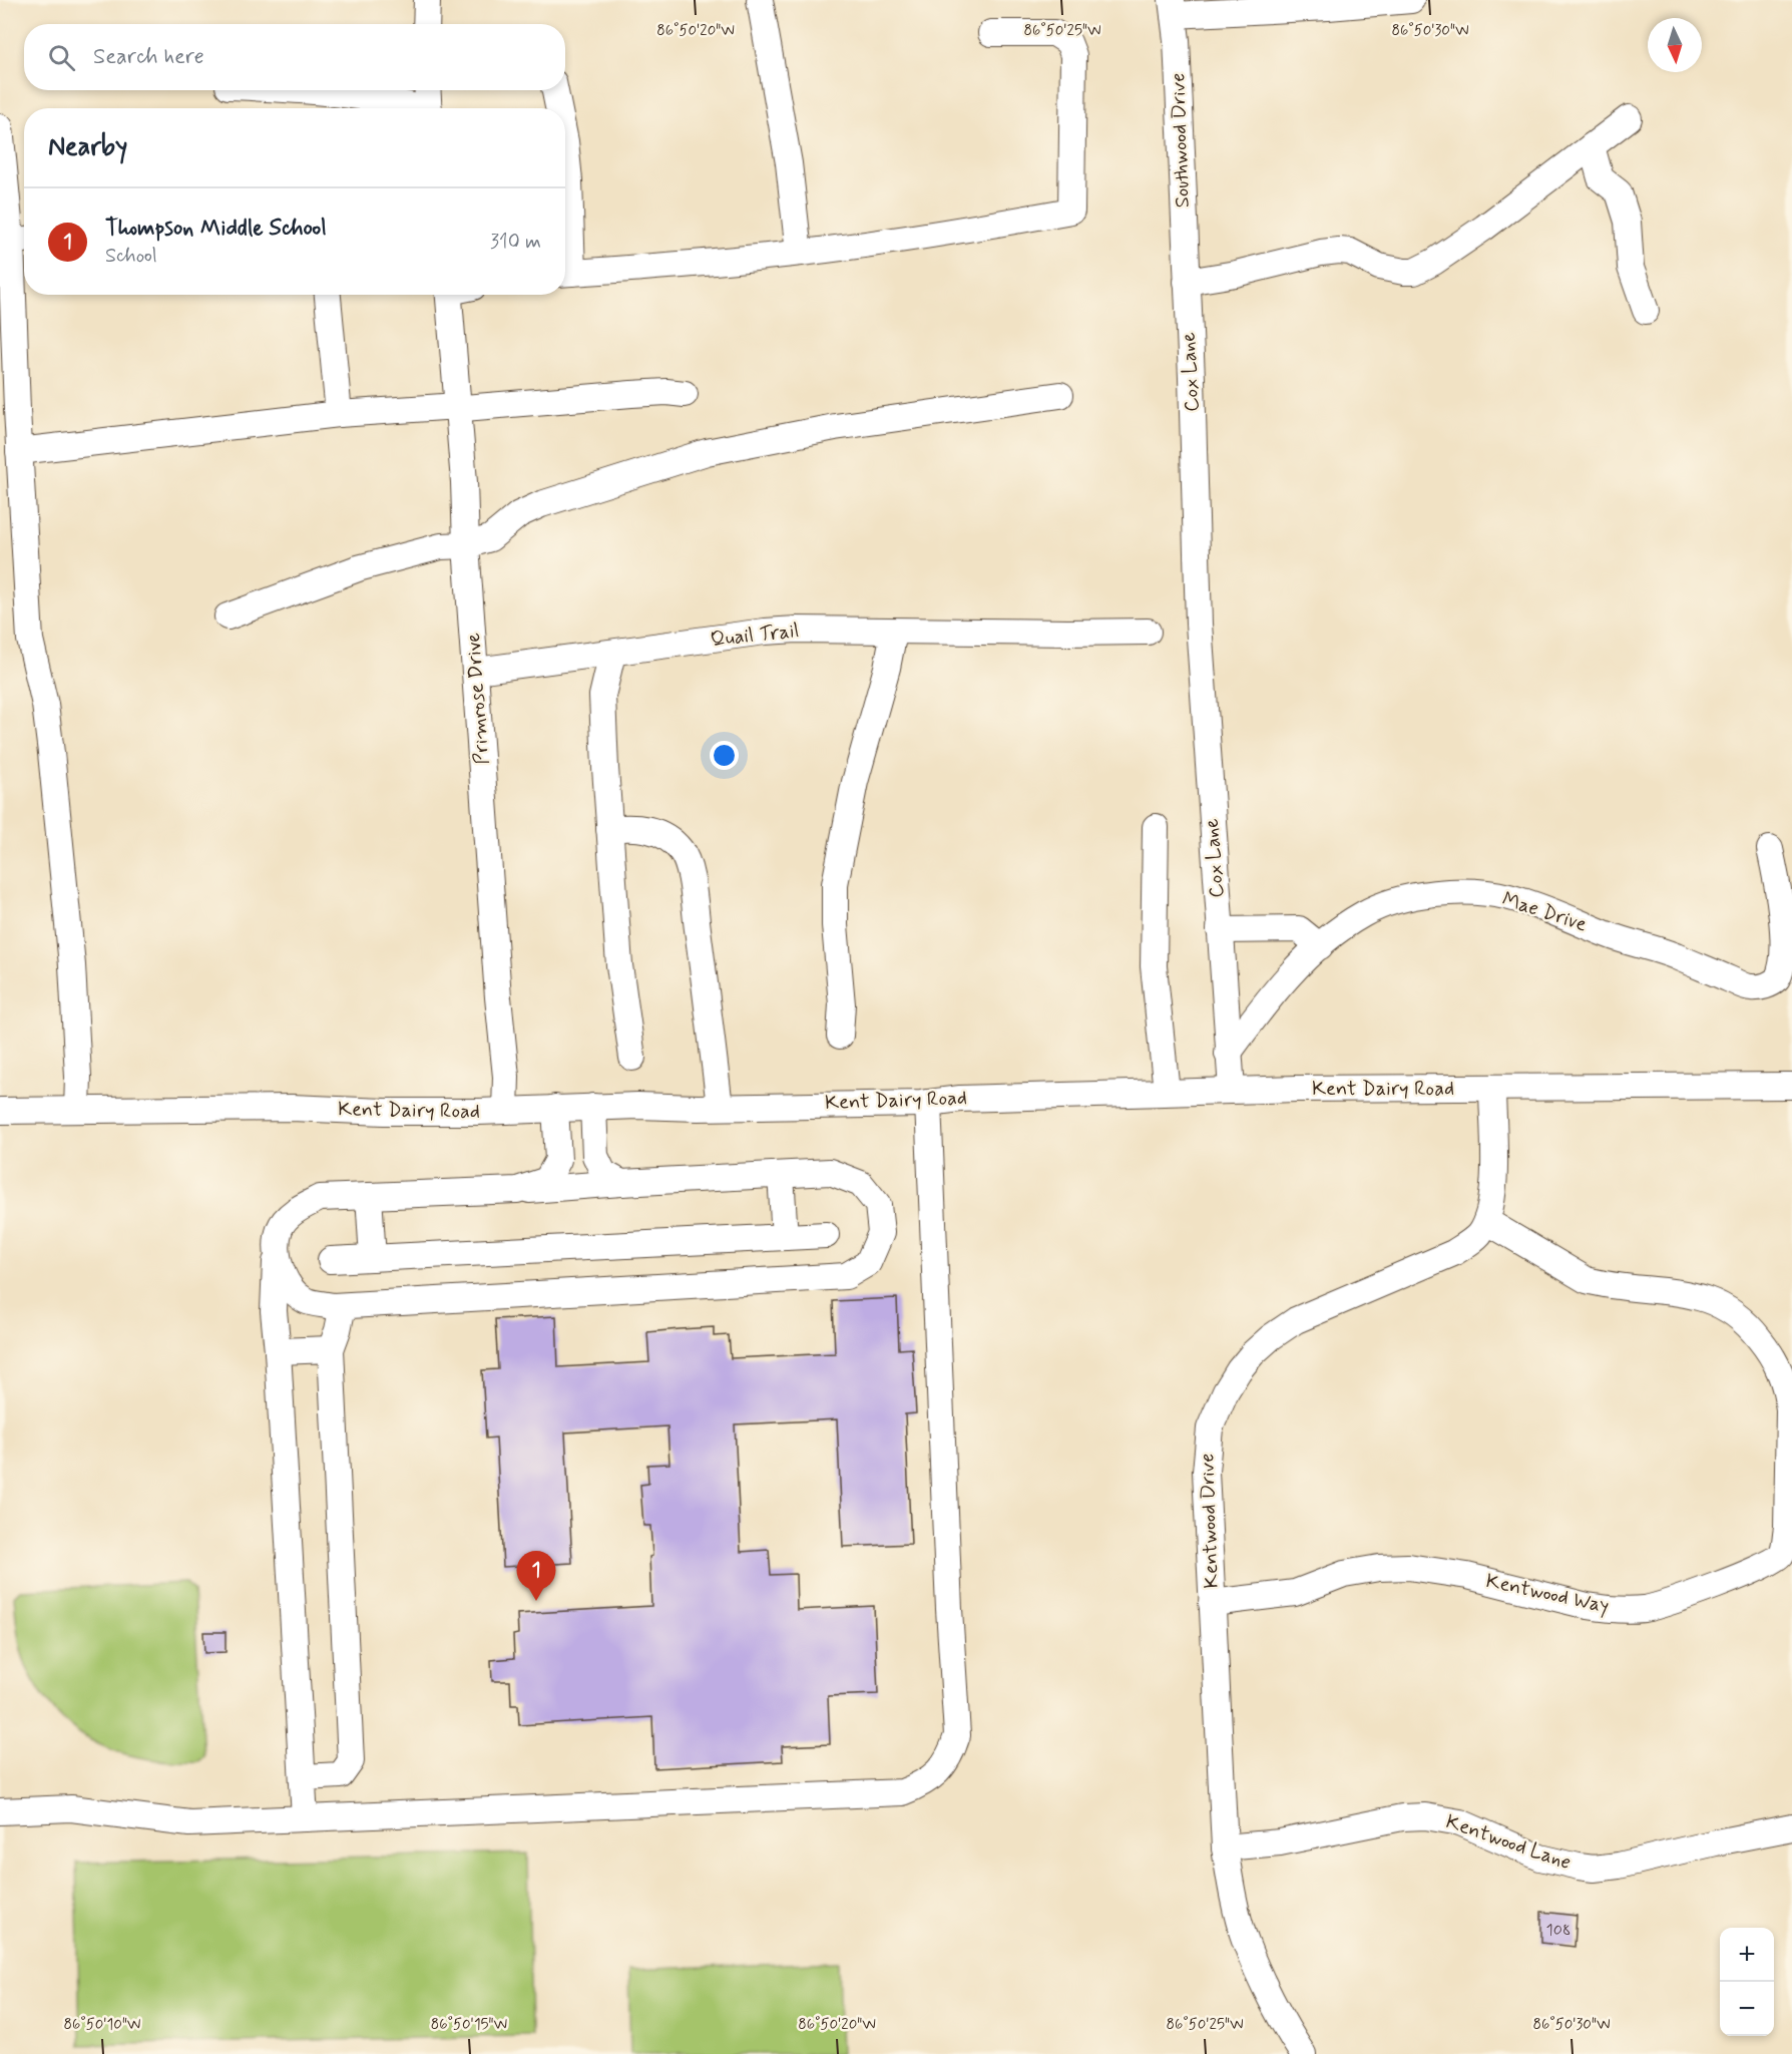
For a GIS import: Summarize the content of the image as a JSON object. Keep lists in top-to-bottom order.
{
  "streets": {
    "street": [
      "Southwood Drive",
      "Cox Lane",
      "Quail Trail",
      "Primrose Drive",
      "Mae Drive",
      "Kent Dairy Road",
      "Kentwood Drive",
      "Kentwood Way",
      "Kentwood Lane"
    ]
  },
  "crossings": [
    ["Southwood Drive", "Cox Lane"],
    ["Cox Lane", "Mae Drive"],
    ["Quail Trail", "Primrose Drive"],
    ["Primrose Drive", "Kent Dairy Road"],
    ["Kent Dairy Road", "Kentwood Drive"],
    ["Kentwood Drive", "Kentwood Way"],
    ["Kentwood Drive", "Kentwood Lane"]
  ],
  "house_numbers": ["108"],
  "north": "bottom",
  "page": {
    "search": "Search here",
    "heading": "Nearby",
    "list": [
      {
        "mark": "1",
        "name": "Thompson Middle School",
        "note": "School",
        "value": "310 m"
      }
    ],
    "pins": "1",
    "map_buttons": ["+", "−"]
  },
  "coordinates": [
    "86°50'20\"W",
    "86°50'25\"W",
    "86°50'30\"W",
    "86°50'10\"W",
    "86°50'15\"W"
  ]
}
